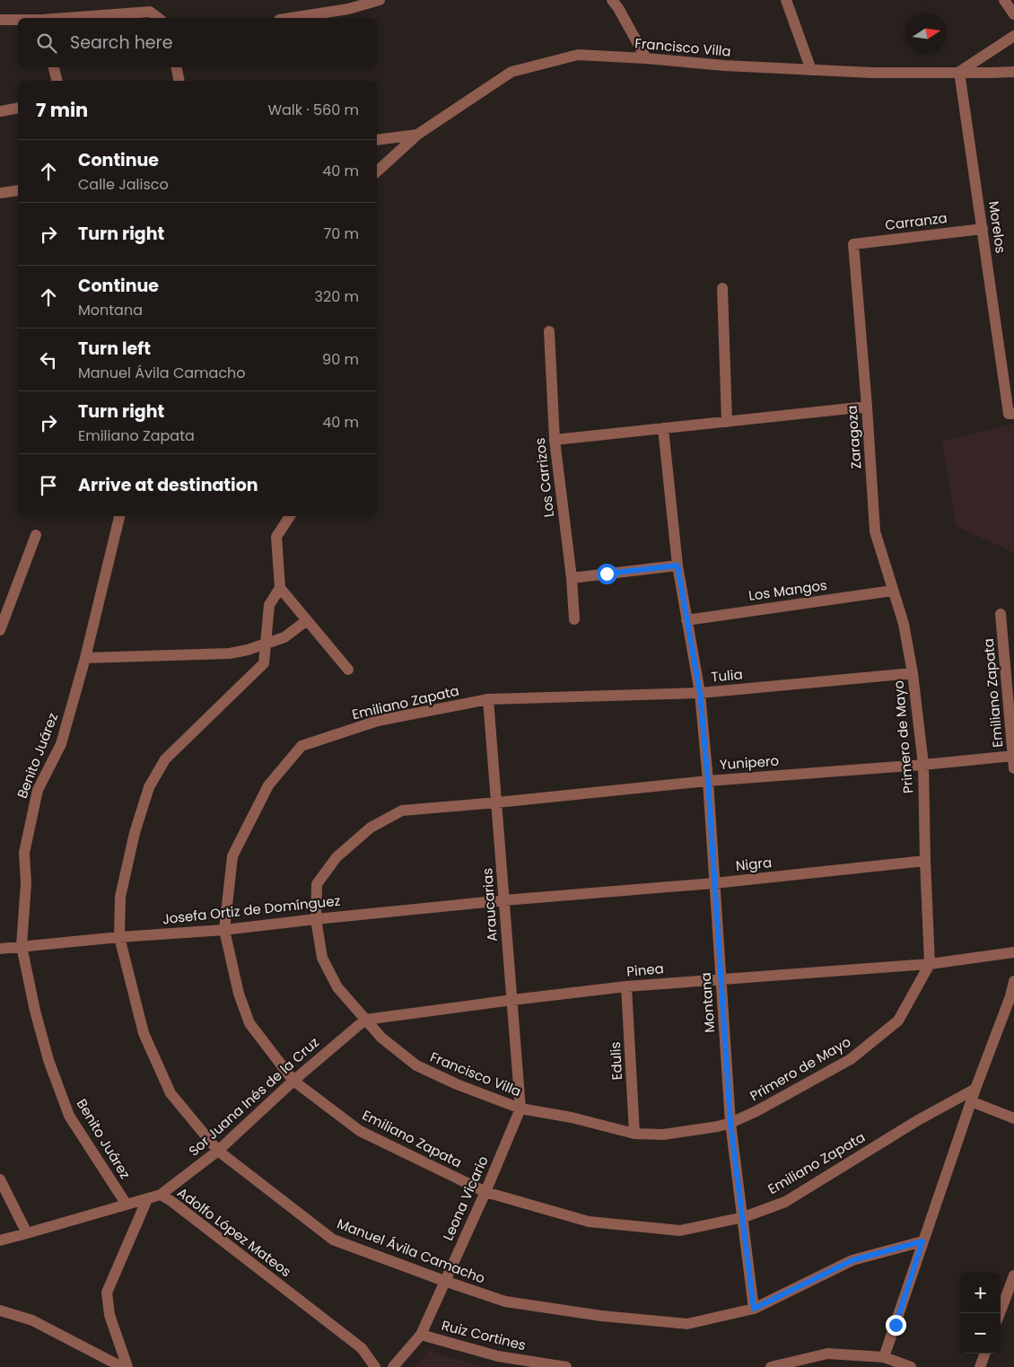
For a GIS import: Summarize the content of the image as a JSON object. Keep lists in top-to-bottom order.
{
  "streets": {
    "street": [
      "Francisco Villa",
      "Carranza",
      "Morelos",
      "Zaragoza",
      "Los Carrizos",
      "Los Mangos",
      "Tulia",
      "Emiliano Zapata",
      "Primero de Mayo",
      "Benito Juárez",
      "Yunipero",
      "Nigra",
      "Araucarias",
      "Josefa Ortiz de Domínguez",
      "Pinea",
      "Montana",
      "Edulis",
      "Sor Juana Inés de la Cruz",
      "Leona Vicario",
      "Adolfo López Mateos",
      "Manuel Ávila Camacho",
      "Ruiz Cortines"
    ]
  },
  "crossings": [
    ["Francisco Villa", "Morelos"],
    ["Francisco Villa", "Primero de Mayo"],
    ["Francisco Villa", "Yunipero"],
    ["Francisco Villa", "Araucarias"],
    ["Francisco Villa", "Josefa Ortiz de Domínguez"],
    ["Francisco Villa", "Pinea"],
    ["Francisco Villa", "Sor Juana Inés de la Cruz"],
    ["Francisco Villa", "Leona Vicario"],
    ["Carranza", "Morelos"],
    ["Carranza", "Zaragoza"],
    ["Zaragoza", "Los Mangos"],
    ["Zaragoza", "Primero de Mayo"],
    ["Los Mangos", "Montana"],
    ["Tulia", "Emiliano Zapata"],
    ["Tulia", "Primero de Mayo"],
    ["Tulia", "Araucarias"],
    ["Tulia", "Montana"],
    ["Emiliano Zapata", "Yunipero"],
    ["Emiliano Zapata", "Araucarias"],
    ["Emiliano Zapata", "Josefa Ortiz de Domínguez"],
    ["Emiliano Zapata", "Montana"],
    ["Emiliano Zapata", "Sor Juana Inés de la Cruz"],
    ["Emiliano Zapata", "Leona Vicario"],
    ["Primero de Mayo", "Yunipero"],
    ["Primero de Mayo", "Nigra"],
    ["Primero de Mayo", "Araucarias"],
    ["Primero de Mayo", "Pinea"],
    ["Primero de Mayo", "Montana"],
    ["Primero de Mayo", "Edulis"],
    ["Primero de Mayo", "Leona Vicario"],
    ["Benito Juárez", "Josefa Ortiz de Domínguez"],
    ["Benito Juárez", "Adolfo López Mateos"],
    ["Yunipero", "Araucarias"],
    ["Yunipero", "Montana"],
    ["Nigra", "Araucarias"],
    ["Nigra", "Josefa Ortiz de Domínguez"],
    ["Nigra", "Montana"],
    ["Araucarias", "Josefa Ortiz de Domínguez"],
    ["Araucarias", "Pinea"],
    ["Araucarias", "Leona Vicario"],
    ["Josefa Ortiz de Domínguez", "Manuel Ávila Camacho"],
    ["Pinea", "Montana"],
    ["Pinea", "Edulis"],
    ["Pinea", "Sor Juana Inés de la Cruz"],
    ["Montana", "Manuel Ávila Camacho"],
    ["Sor Juana Inés de la Cruz", "Adolfo López Mateos"],
    ["Sor Juana Inés de la Cruz", "Manuel Ávila Camacho"],
    ["Leona Vicario", "Manuel Ávila Camacho"],
    ["Leona Vicario", "Ruiz Cortines"]
  ],
  "north": "right",
  "page": {
    "search": "Search here",
    "heading": ["7 min", "Walk · 560 m"],
    "list": [
      ["Continue", "Calle Jalisco", "40 m"],
      ["Turn right", "70 m"],
      ["Continue", "Montana", "320 m"],
      ["Turn left", "Manuel Ávila Camacho", "90 m"],
      ["Turn right", "Emiliano Zapata", "40 m"],
      "Arrive at destination"
    ],
    "map_buttons": ["+", "−"]
  }
}
